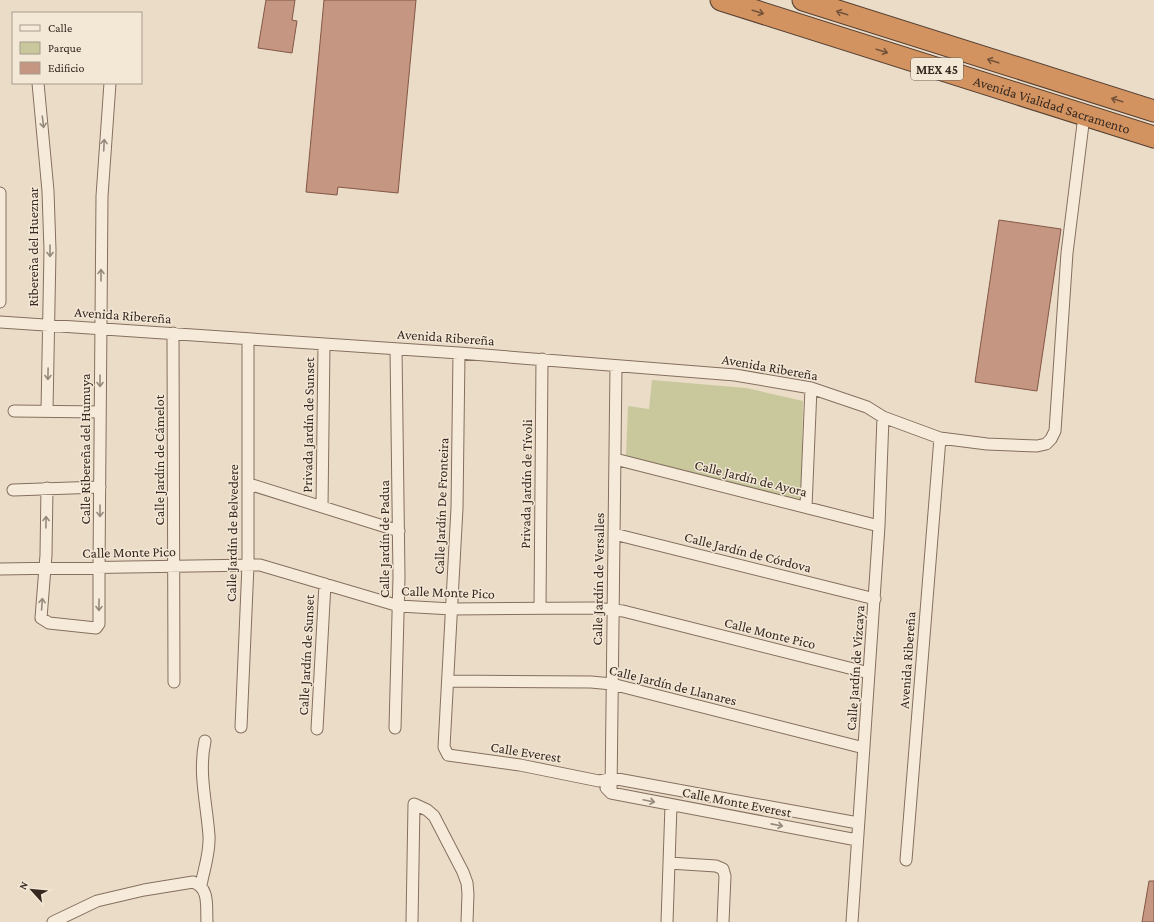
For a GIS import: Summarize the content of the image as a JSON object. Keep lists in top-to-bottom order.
{
  "streets": {
    "highway": ["MEX 45", "Avenida Vialidad Sacramento"],
    "street": [
      "Ribereña del Hueznar",
      "Avenida Ribereña",
      "Privada Jardín de Sunset",
      "Calle Ribereña del Humuya",
      "Calle Jardín de Cámelot",
      "Calle Jardín de Ayora",
      "Privada Jardín de Tívoli",
      "Calle Jardín De Fronteira",
      "Calle Jardín de Belvedere",
      "Calle Jardín de Padua",
      "Calle Monte Pico",
      "Calle Jardín de Córdova",
      "Calle Jardín de Versalles",
      "Calle Jardín de Sunset",
      "Calle Jardín de Vizcaya",
      "Calle Jardín de Llanares",
      "Calle Everest",
      "Calle Monte Everest"
    ]
  },
  "crossings": [
    ["Avenida Vialidad Sacramento", "Avenida Ribereña"],
    ["Ribereña del Hueznar", "Avenida Ribereña"],
    ["Avenida Ribereña", "Privada Jardín de Sunset"],
    ["Avenida Ribereña", "Calle Ribereña del Humuya"],
    ["Avenida Ribereña", "Calle Jardín de Cámelot"],
    ["Avenida Ribereña", "Privada Jardín de Tívoli"],
    ["Avenida Ribereña", "Calle Jardín De Fronteira"],
    ["Avenida Ribereña", "Calle Jardín de Belvedere"],
    ["Avenida Ribereña", "Calle Jardín de Padua"],
    ["Avenida Ribereña", "Calle Jardín de Versalles"],
    ["Avenida Ribereña", "Calle Jardín de Vizcaya"],
    ["Calle Ribereña del Humuya", "Calle Monte Pico"],
    ["Calle Jardín de Cámelot", "Calle Monte Pico"],
    ["Calle Jardín de Ayora", "Calle Jardín de Versalles"],
    ["Calle Jardín de Ayora", "Calle Jardín de Vizcaya"],
    ["Privada Jardín de Tívoli", "Calle Monte Pico"],
    ["Calle Jardín De Fronteira", "Calle Monte Pico"],
    ["Calle Jardín De Fronteira", "Calle Jardín de Llanares"],
    ["Calle Jardín De Fronteira", "Calle Everest"],
    ["Calle Jardín de Belvedere", "Calle Monte Pico"],
    ["Calle Jardín de Padua", "Calle Monte Pico"],
    ["Calle Monte Pico", "Calle Jardín de Versalles"],
    ["Calle Monte Pico", "Calle Jardín de Sunset"],
    ["Calle Monte Pico", "Calle Jardín de Vizcaya"],
    ["Calle Jardín de Córdova", "Calle Jardín de Versalles"],
    ["Calle Jardín de Córdova", "Calle Jardín de Vizcaya"],
    ["Calle Jardín de Versalles", "Calle Jardín de Llanares"],
    ["Calle Jardín de Versalles", "Calle Everest"],
    ["Calle Jardín de Versalles", "Calle Monte Everest"],
    ["Calle Jardín de Vizcaya", "Calle Jardín de Llanares"],
    ["Calle Jardín de Vizcaya", "Calle Monte Everest"],
    ["Calle Everest", "Calle Monte Everest"]
  ],
  "legend": ["Calle", "Parque", "Edificio"],
  "north": "top left"
}
